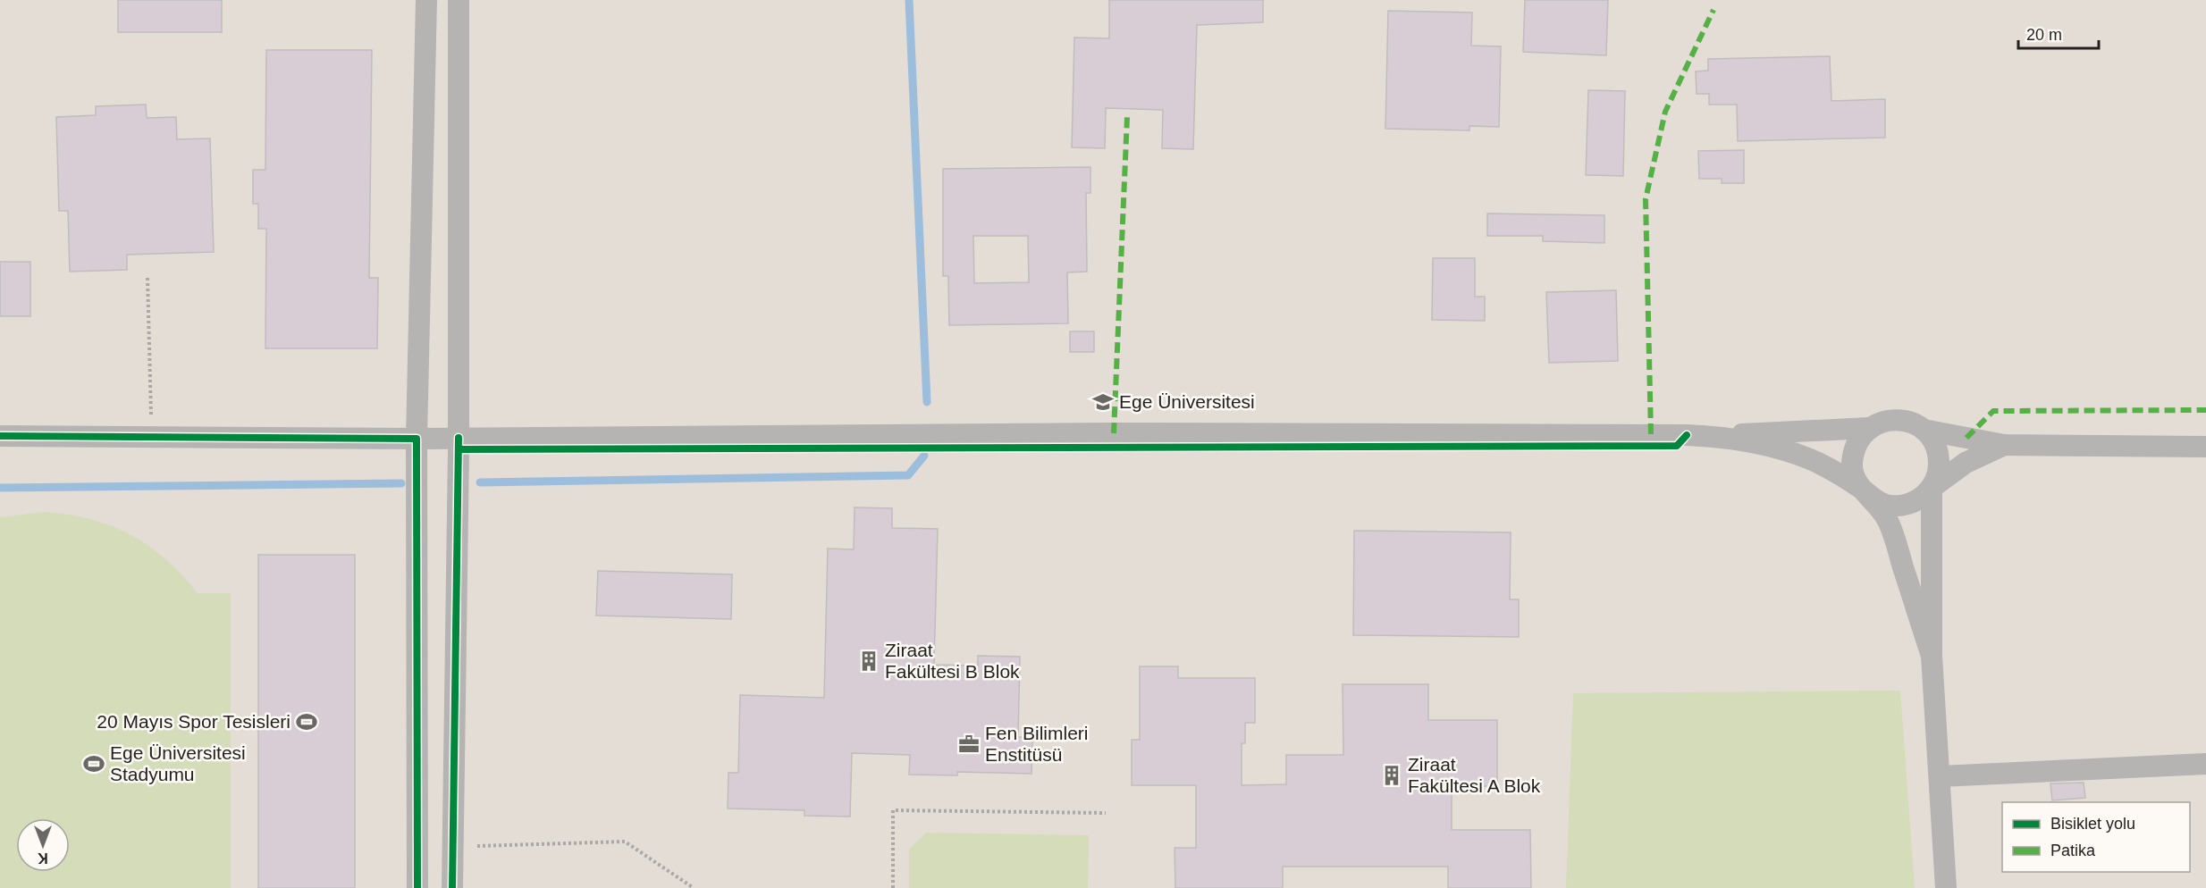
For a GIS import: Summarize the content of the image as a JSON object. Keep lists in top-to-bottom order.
{
  "places": {
    "school or university": ["Ege Üniversitesi"],
    "building": ["Ziraat Fakültesi B Blok", "Ziraat Fakültesi A Blok"],
    "sports": ["20 Mayıs Spor Tesisleri", "Ege Üniversitesi Stadyumu"],
    "office": ["Fen Bilimleri Enstitüsü"]
  },
  "legend": ["Bisiklet yolu", "Patika"],
  "scale_bar": "20 m",
  "north": "bottom"
}
